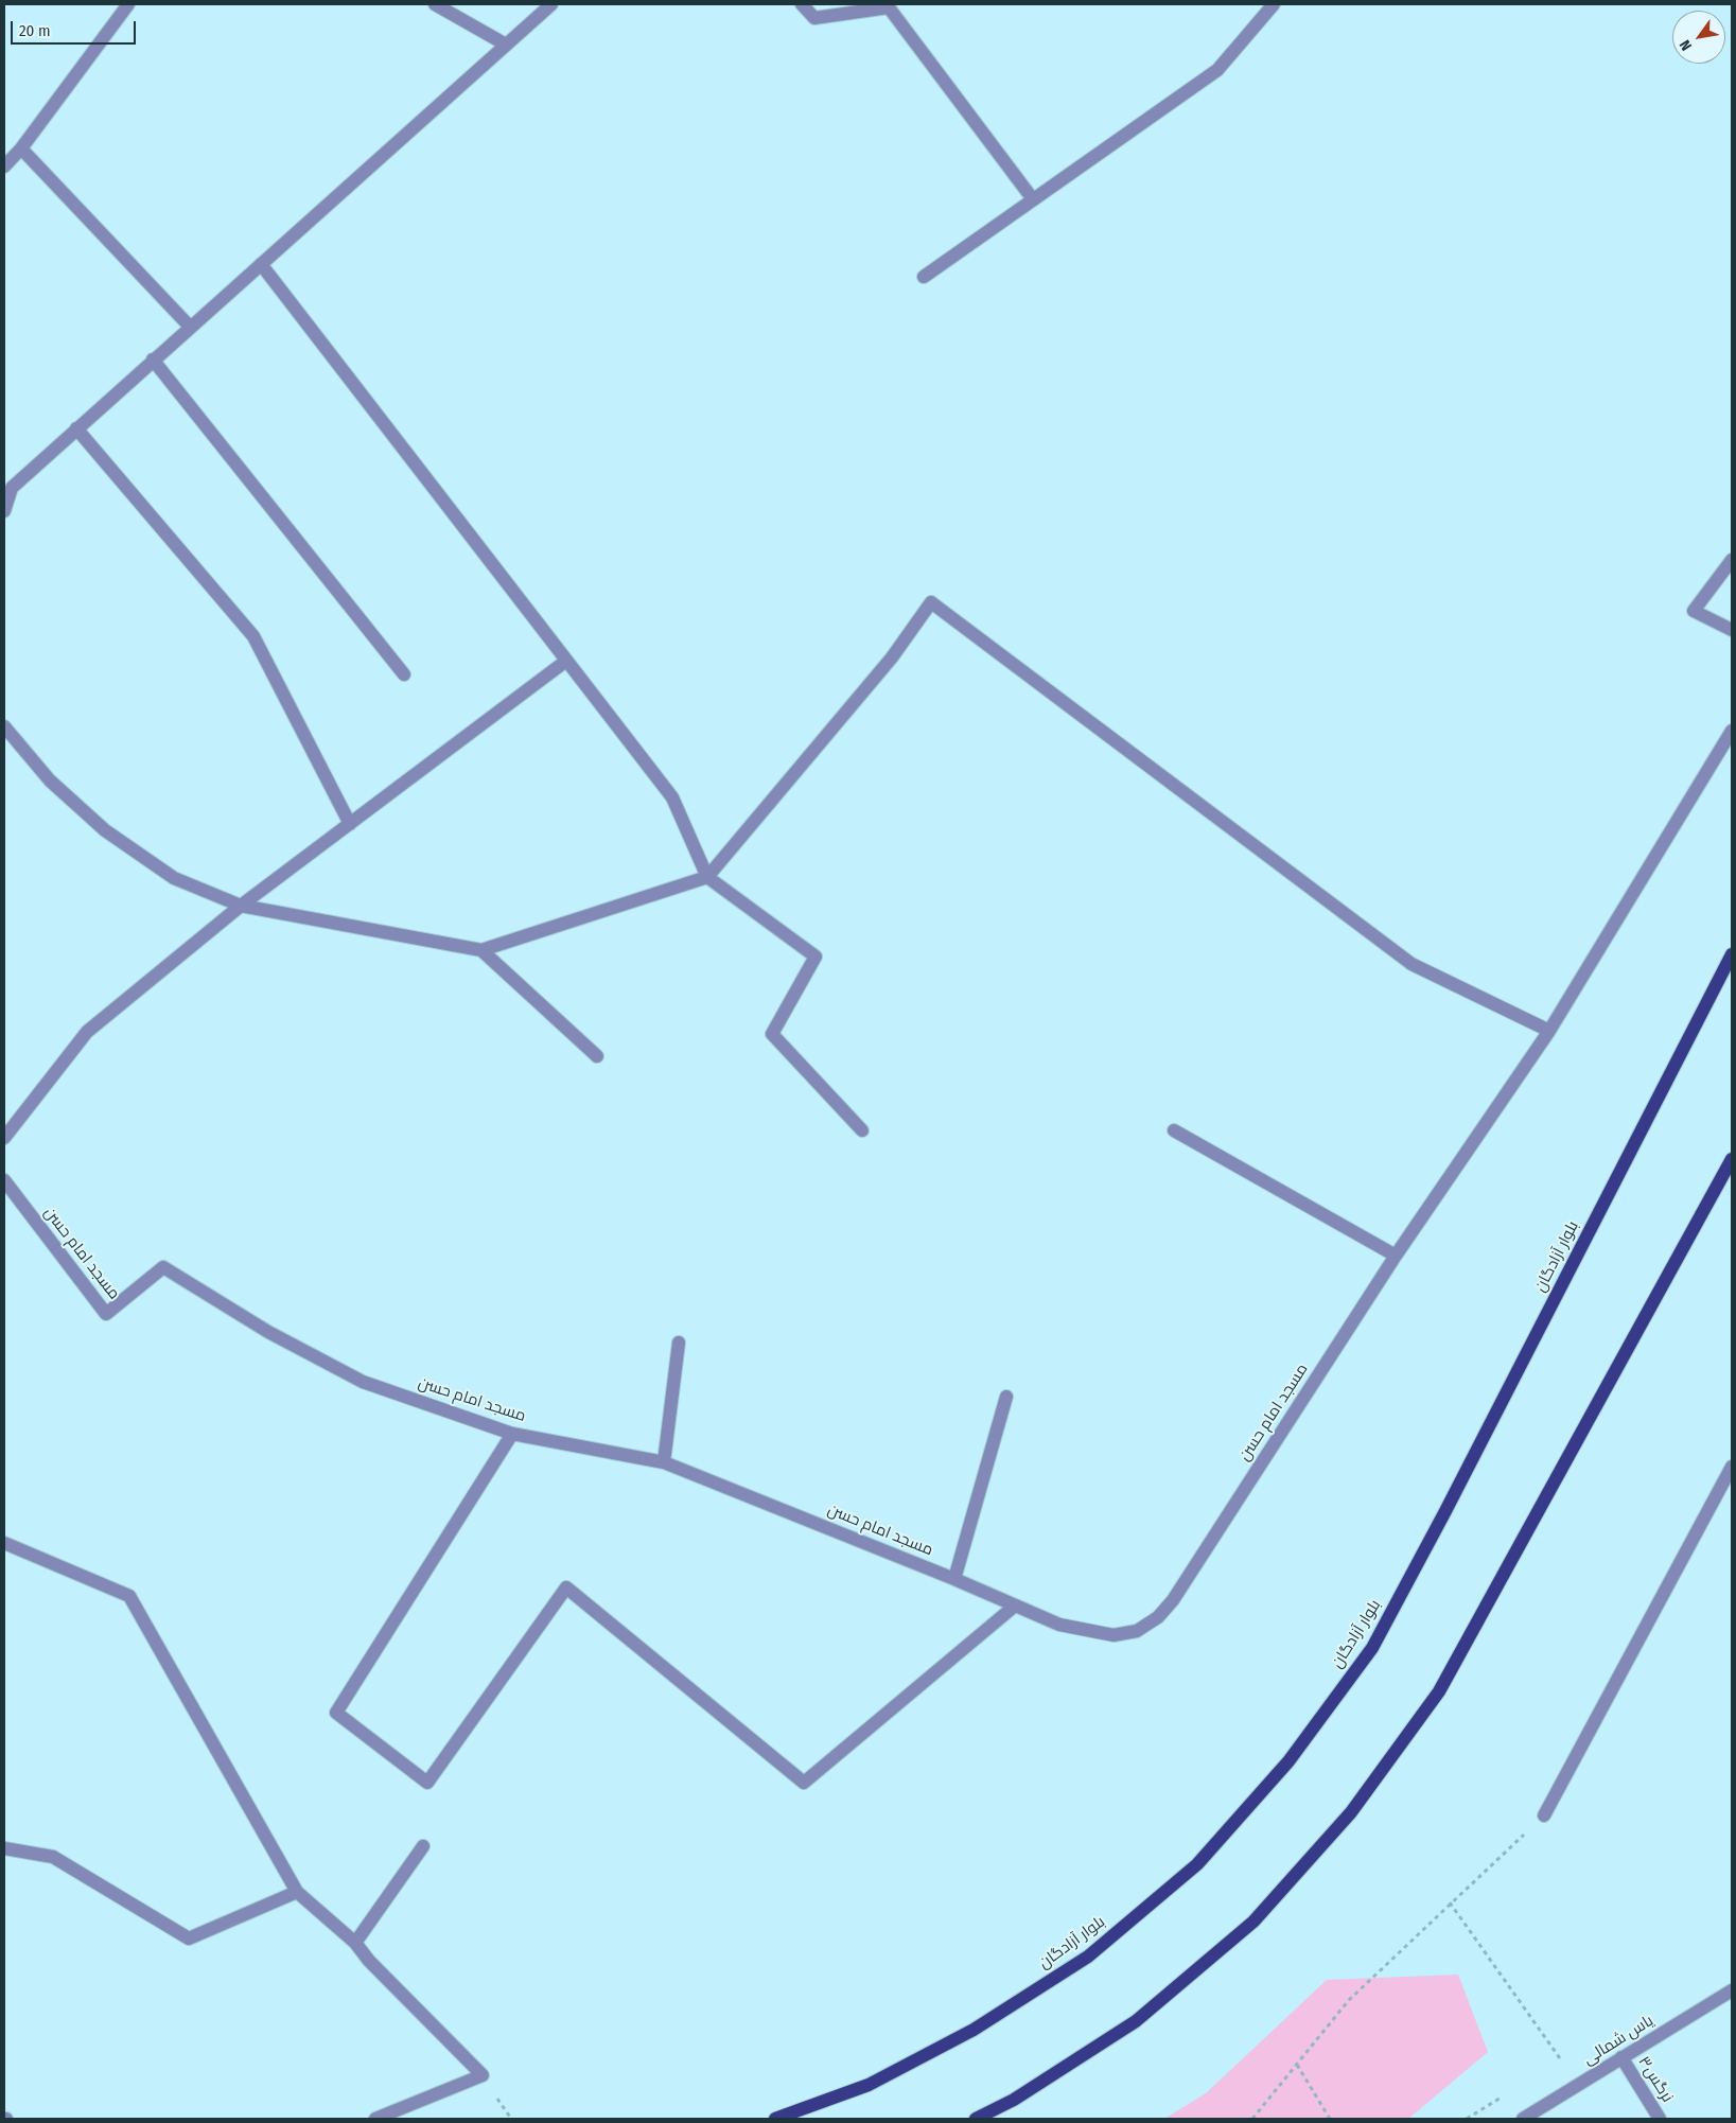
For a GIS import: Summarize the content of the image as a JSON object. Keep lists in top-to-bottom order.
{
  "streets": {
    "main road": ["بلوار آزادگان"],
    "street": ["مسجد امام حسن", "یاس شمالی", "نرگس۳"]
  },
  "crossings": [
    ["یاس شمالی", "نرگس۳"]
  ],
  "scale_bar": "20 m",
  "north": "bottom left"
}
